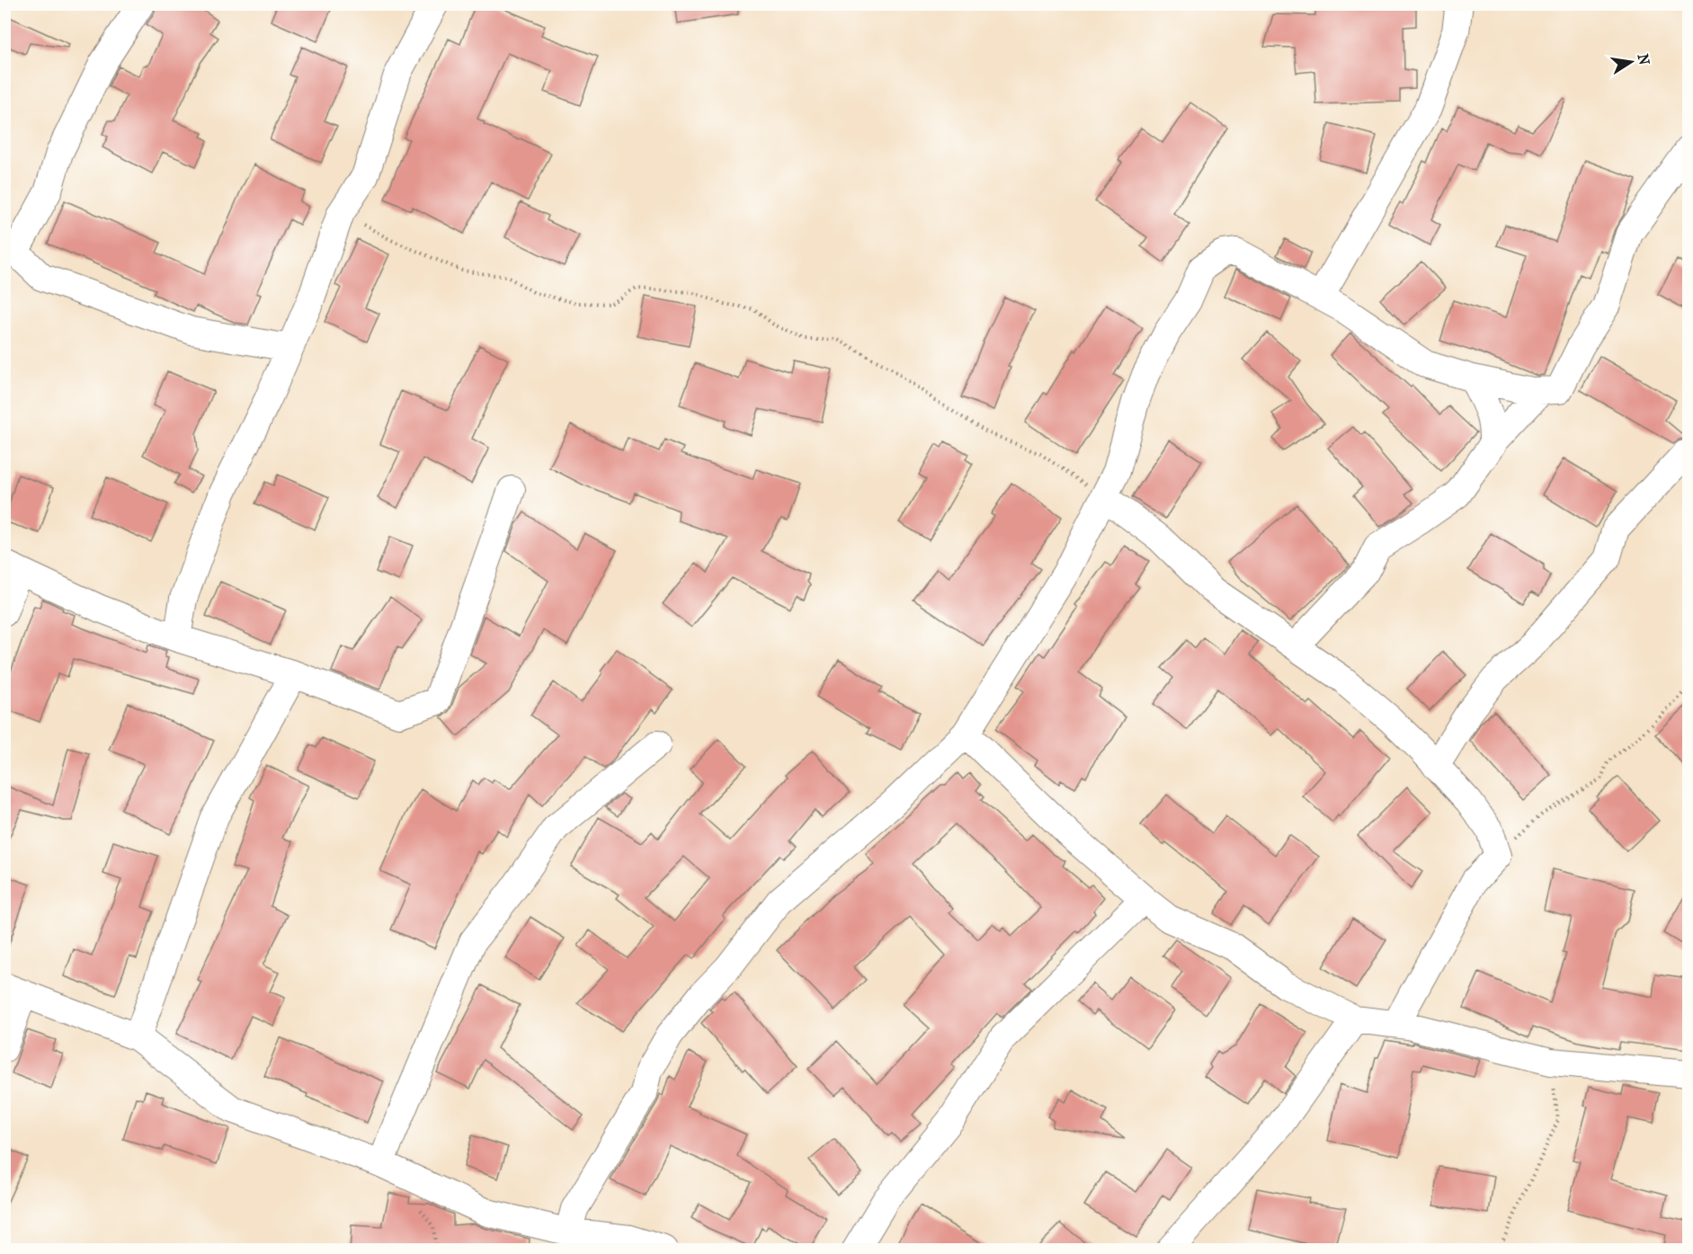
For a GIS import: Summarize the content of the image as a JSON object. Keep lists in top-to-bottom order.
{
  "north": "right"
}
